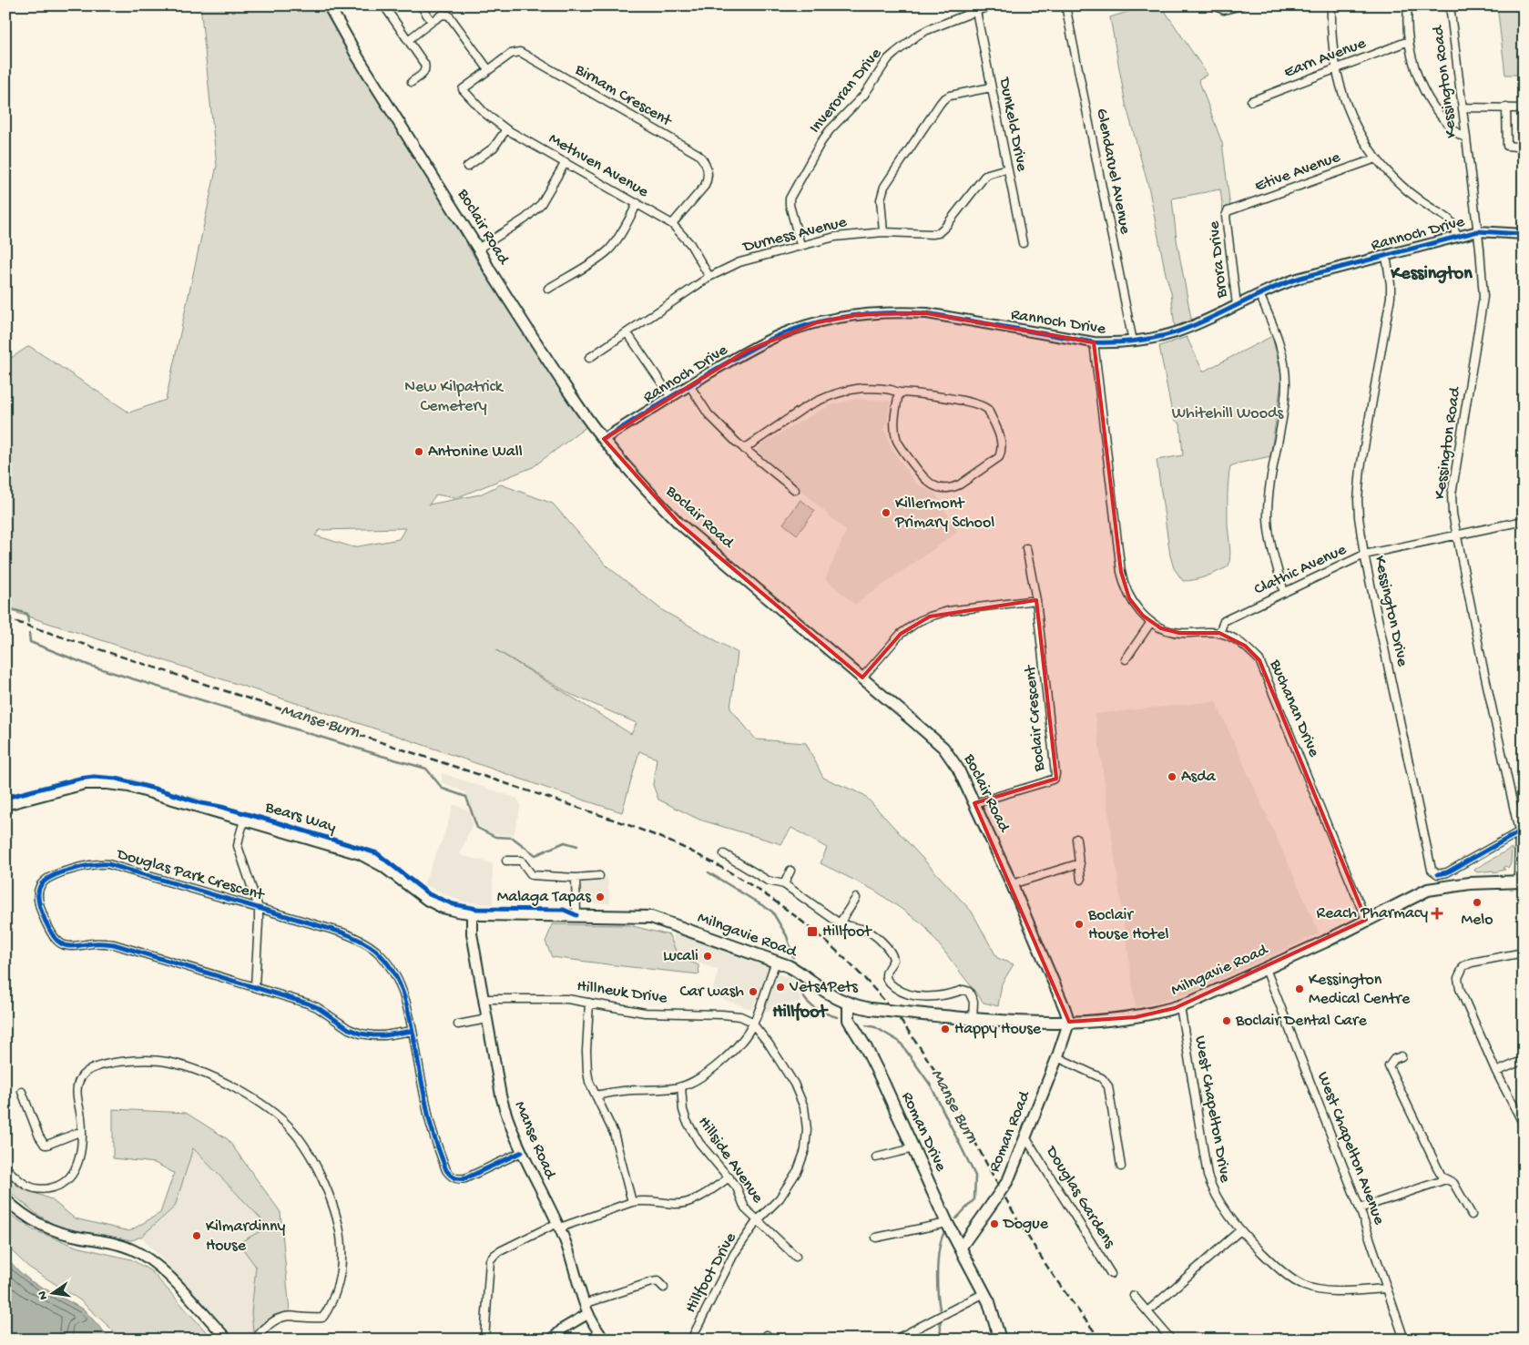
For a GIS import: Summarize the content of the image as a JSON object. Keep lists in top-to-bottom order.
{
  "streets": {
    "main road": [
      "Boclair Road",
      "Milngavie Road",
      "Roman Drive",
      "Roman Road"
    ],
    "street": [
      "Earn Avenue",
      "Kessington Road",
      "Inveroran Drive",
      "Birnam Crescent",
      "Dunkeld Drive",
      "Methven Avenue",
      "Glendaruel Avenue",
      "Etive Avenue",
      "Rannoch Drive",
      "Durness Avenue",
      "Brora Drive",
      "Clathic Avenue",
      "Kessington Drive",
      "Buchanan Drive",
      "Boclair Crescent",
      "Douglas Park Crescent",
      "Hillneuk Drive",
      "West Chapelton Drive",
      "Manse Road",
      "West Chapelton Avenue",
      "Hillside Avenue",
      "Douglas Gardens",
      "Hillfoot Drive"
    ],
    "cycle path": ["Bears Way"]
  },
  "crossings": [
    ["Kessington Road", "Rannoch Drive"],
    ["Kessington Road", "Clathic Avenue"],
    ["Kessington Road", "Kessington Drive"],
    ["Kessington Road", "Milngavie Road"],
    ["Inveroran Drive", "Dunkeld Drive"],
    ["Inveroran Drive", "Durness Avenue"],
    ["Birnam Crescent", "Methven Avenue"],
    ["Dunkeld Drive", "Durness Avenue"],
    ["Methven Avenue", "Durness Avenue"],
    ["Glendaruel Avenue", "Rannoch Drive"],
    ["Etive Avenue", "Brora Drive"],
    ["Boclair Road", "Rannoch Drive"],
    ["Boclair Road", "Boclair Crescent"],
    ["Boclair Road", "Milngavie Road"],
    ["Boclair Road", "Roman Road"],
    ["Rannoch Drive", "Brora Drive"],
    ["Rannoch Drive", "Kessington Drive"],
    ["Rannoch Drive", "Buchanan Drive"],
    ["Clathic Avenue", "Kessington Drive"],
    ["Clathic Avenue", "Buchanan Drive"],
    ["Buchanan Drive", "Milngavie Road"],
    ["Douglas Park Crescent", "Manse Road"],
    ["Milngavie Road", "West Chapelton Drive"],
    ["Milngavie Road", "Roman Drive"],
    ["Milngavie Road", "Roman Road"],
    ["Milngavie Road", "Manse Road"],
    ["Milngavie Road", "West Chapelton Avenue"],
    ["Hillneuk Drive", "Manse Road"],
    ["Hillneuk Drive", "Hillfoot Drive"],
    ["West Chapelton Drive", "West Chapelton Avenue"],
    ["Roman Drive", "Roman Road"],
    ["Roman Road", "Douglas Gardens"],
    ["Hillside Avenue", "Hillfoot Drive"]
  ],
  "districts": ["Kessington", "Hillfoot"],
  "water": ["Manse Burn"],
  "parks": ["New Kilpatrick Cemetery", "Whitehill Woods"],
  "places": {
    "other": [
      "Antonine Wall",
      "Killermont Primary School",
      "Asda",
      "Malaga Tapas",
      "Melo",
      "Boclair House Hotel",
      "Lucali",
      "Vets4Pets",
      "Kessington Medical Centre",
      "Car wash",
      "Boclair Dental Care",
      "Happy House",
      "Dogue",
      "Kilmardinny House"
    ],
    "health": ["Reach Pharmacy"],
    "transit": ["Hillfoot"]
  },
  "north": "left"
}
